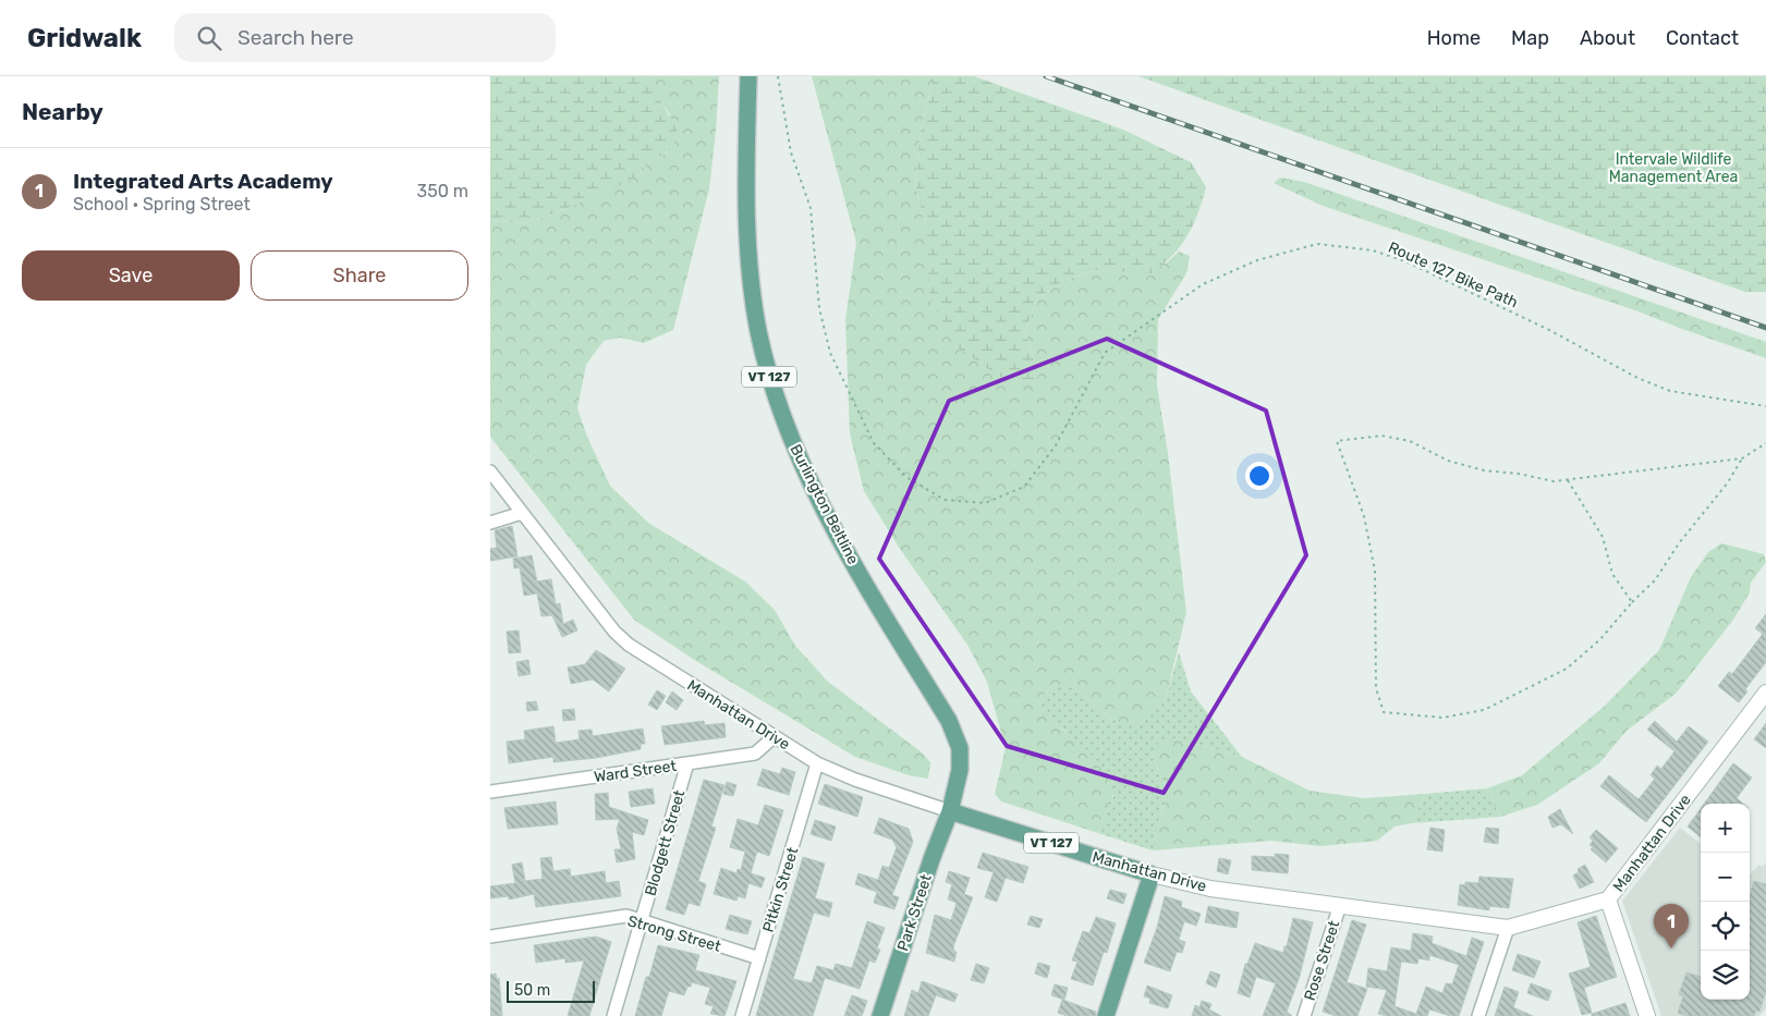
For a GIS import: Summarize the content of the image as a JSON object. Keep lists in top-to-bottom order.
{
  "streets": {
    "main road": [
      "VT 127",
      "Burlington Beltline",
      "Manhattan Drive",
      "Park Street"
    ],
    "street": [
      "Ward Street",
      "Blodgett Street",
      "Pitkin Street",
      "Strong Street",
      "Rose Street"
    ],
    "path": ["Route 127 Bike Path"]
  },
  "crossings": [
    ["Burlington Beltline", "Manhattan Drive"],
    ["Burlington Beltline", "Park Street"],
    ["Manhattan Drive", "Ward Street"],
    ["Manhattan Drive", "Pitkin Street"],
    ["Manhattan Drive", "Park Street"],
    ["Manhattan Drive", "Rose Street"],
    ["Ward Street", "Blodgett Street"],
    ["Blodgett Street", "Strong Street"],
    ["Pitkin Street", "Strong Street"]
  ],
  "parks": ["Intervale Wildlife Management Area"],
  "scale_bar": "50 m",
  "page": {
    "header": "Gridwalk",
    "search": "Search here",
    "nav": [
      "Home",
      "Map",
      "About",
      "Contact"
    ],
    "heading": "Nearby",
    "list": [
      {
        "mark": "1",
        "name": "Integrated Arts Academy",
        "note": "School · Spring Street",
        "value": "350 m"
      }
    ],
    "buttons": ["Save", "Share"],
    "map_buttons": ["+", "−"],
    "pins": "1",
    "scale": "50 m"
  }
}
